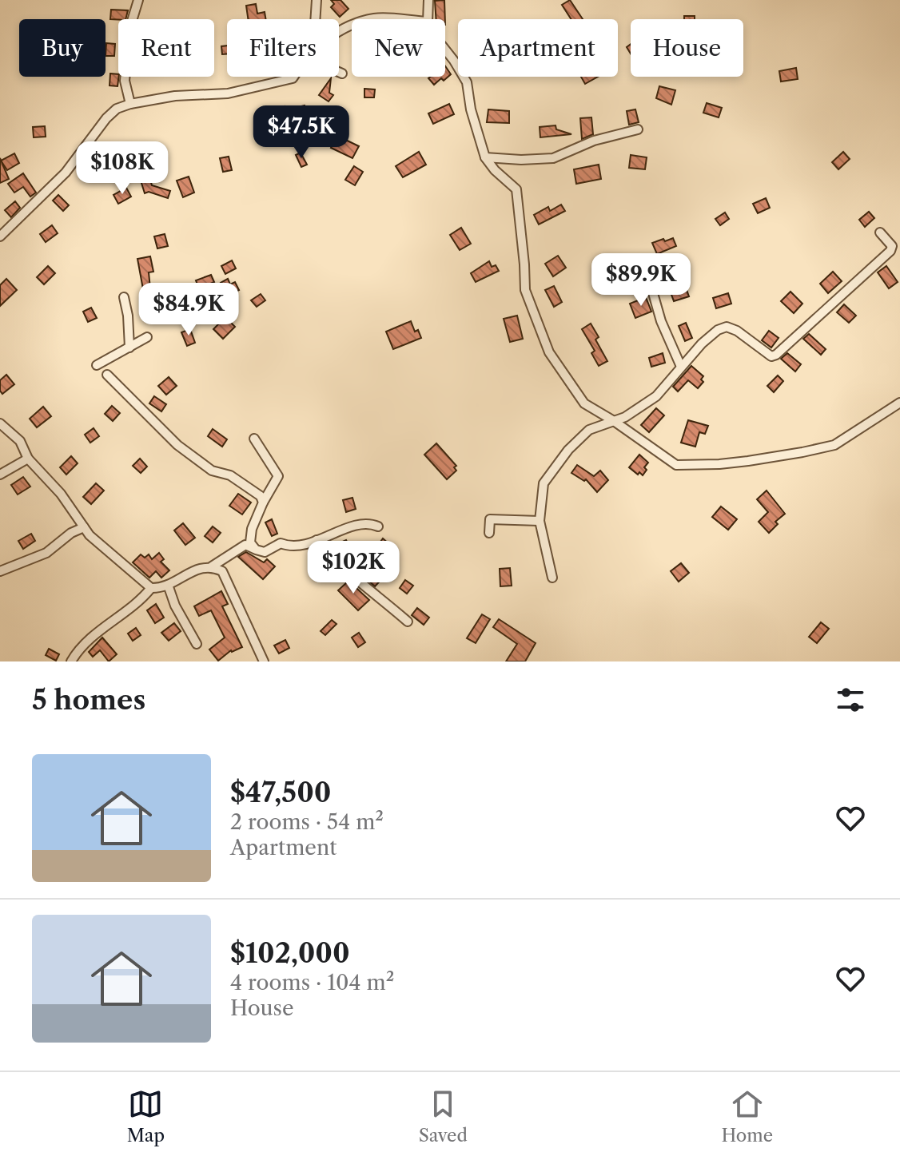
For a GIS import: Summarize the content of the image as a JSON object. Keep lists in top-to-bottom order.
{
  "page": {
    "chip": [
      "Buy",
      "Rent",
      "Filters",
      "New",
      "Apartment",
      "House"
    ],
    "price": [
      "$47.5K",
      "$108K",
      "$89.9K",
      "$84.9K",
      "$102K"
    ],
    "heading": "5 homes",
    "list": [
      {
        "name": "$47,500",
        "note": "2 rooms · 54 m² · Apartment"
      },
      {
        "name": "$102,000",
        "note": "4 rooms · 104 m² · House"
      }
    ],
    "tabs": ["Map", "Saved", "Home"]
  }
}
